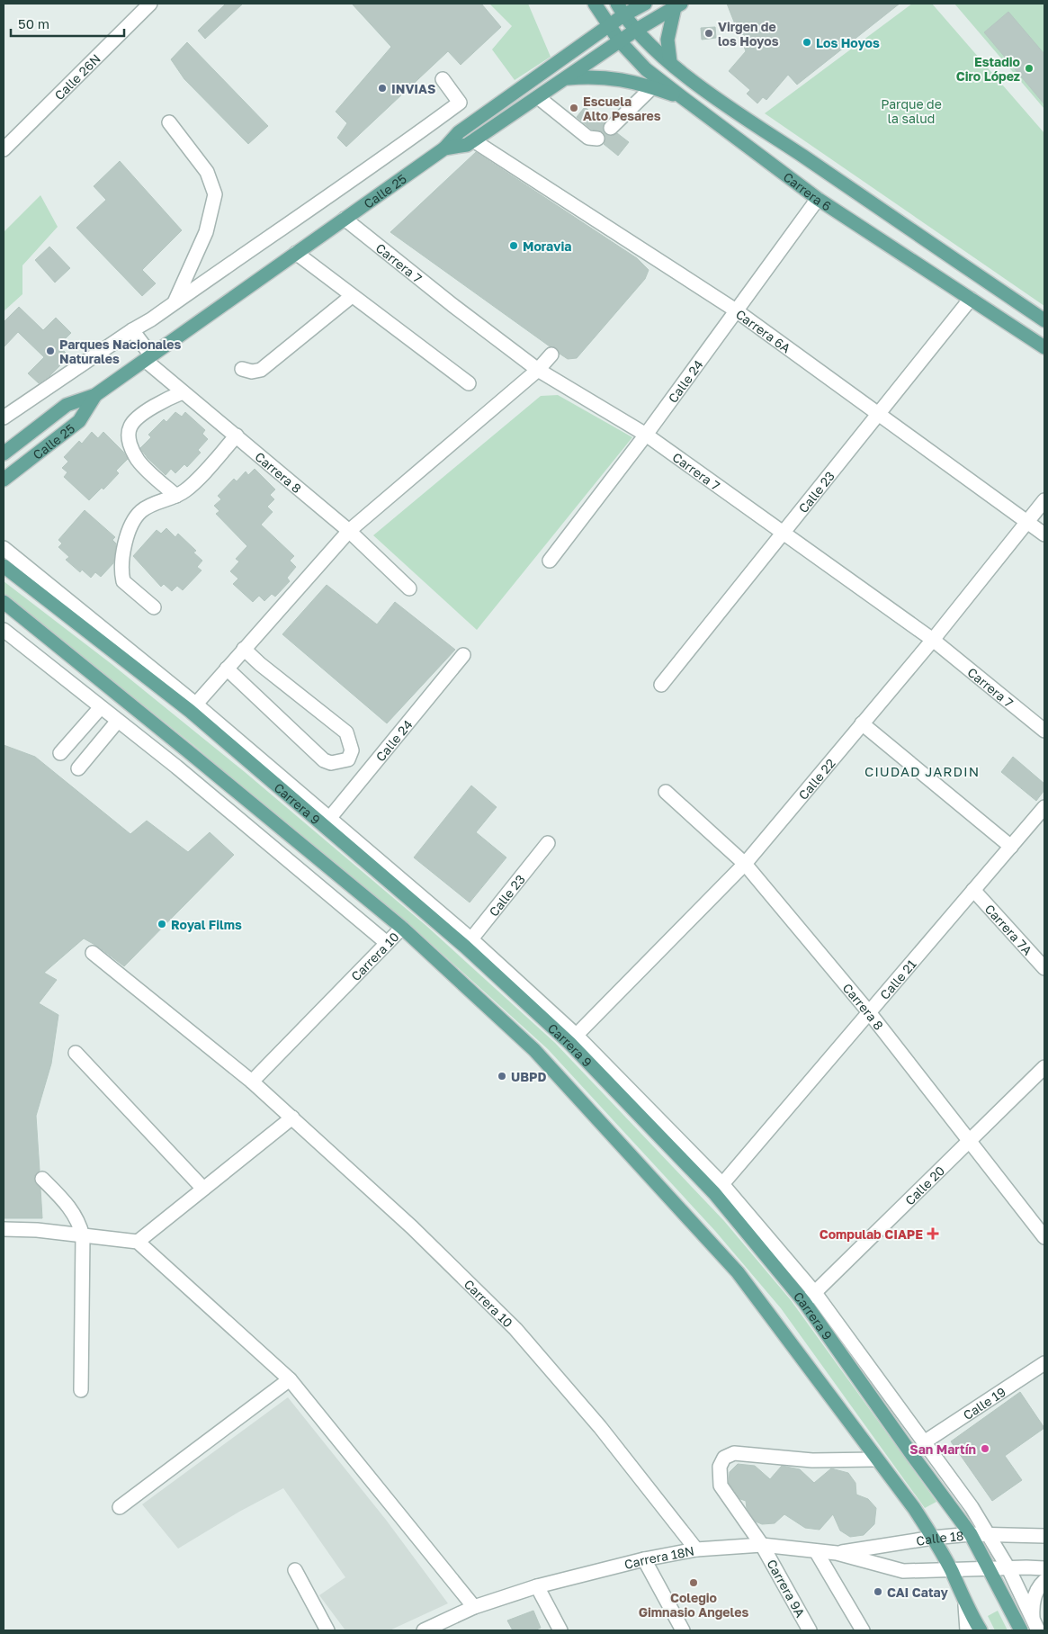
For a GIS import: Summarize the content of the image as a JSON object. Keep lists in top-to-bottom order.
{
  "streets": {
    "main road": ["Carrera 6", "Calle 25", "Carrera 9"],
    "street": [
      "Calle 26N",
      "Carrera 7",
      "Carrera 6A",
      "Calle 24",
      "Carrera 8",
      "Calle 23",
      "Calle 22",
      "Carrera 7A",
      "Carrera 10",
      "Calle 21",
      "Calle 20",
      "Calle 19",
      "Calle 18",
      "Carrera 18N",
      "Carrera 9A"
    ]
  },
  "crossings": [
    ["Carrera 6", "Calle 25"],
    ["Carrera 6", "Calle 24"],
    ["Carrera 6", "Calle 23"],
    ["Calle 25", "Carrera 7"],
    ["Calle 25", "Carrera 6A"],
    ["Calle 25", "Carrera 8"],
    ["Carrera 7", "Calle 24"],
    ["Carrera 7", "Calle 23"],
    ["Carrera 7", "Calle 22"],
    ["Carrera 6A", "Calle 24"],
    ["Carrera 6A", "Calle 23"],
    ["Carrera 6A", "Calle 22"],
    ["Calle 24", "Carrera 9"],
    ["Carrera 8", "Calle 22"],
    ["Carrera 8", "Calle 21"],
    ["Carrera 8", "Calle 20"],
    ["Calle 23", "Carrera 9"],
    ["Calle 22", "Carrera 9"],
    ["Carrera 9", "Calle 21"],
    ["Carrera 9", "Calle 20"],
    ["Carrera 9", "Calle 18"],
    ["Carrera 7A", "Calle 21"],
    ["Carrera 10", "Carrera 18N"],
    ["Calle 18", "Carrera 18N"],
    ["Carrera 18N", "Carrera 9A"]
  ],
  "districts": ["CIUDAD JARDIN"],
  "parks": ["Parque de la salud"],
  "places": {
    "other": [
      "Virgen de los Hoyos",
      "Los Hoyos",
      "Estadio Ciro López",
      "INVIAS",
      "Escuela Alto Pesares",
      "Moravia",
      "Parques Nacionales Naturales",
      "Royal Films",
      "UBPD",
      "San Martín",
      "Colegio Gimnasio Angeles",
      "CAI Catay"
    ],
    "health": ["Compulab CIAPE"]
  },
  "scale_bar": "50 m"
}
